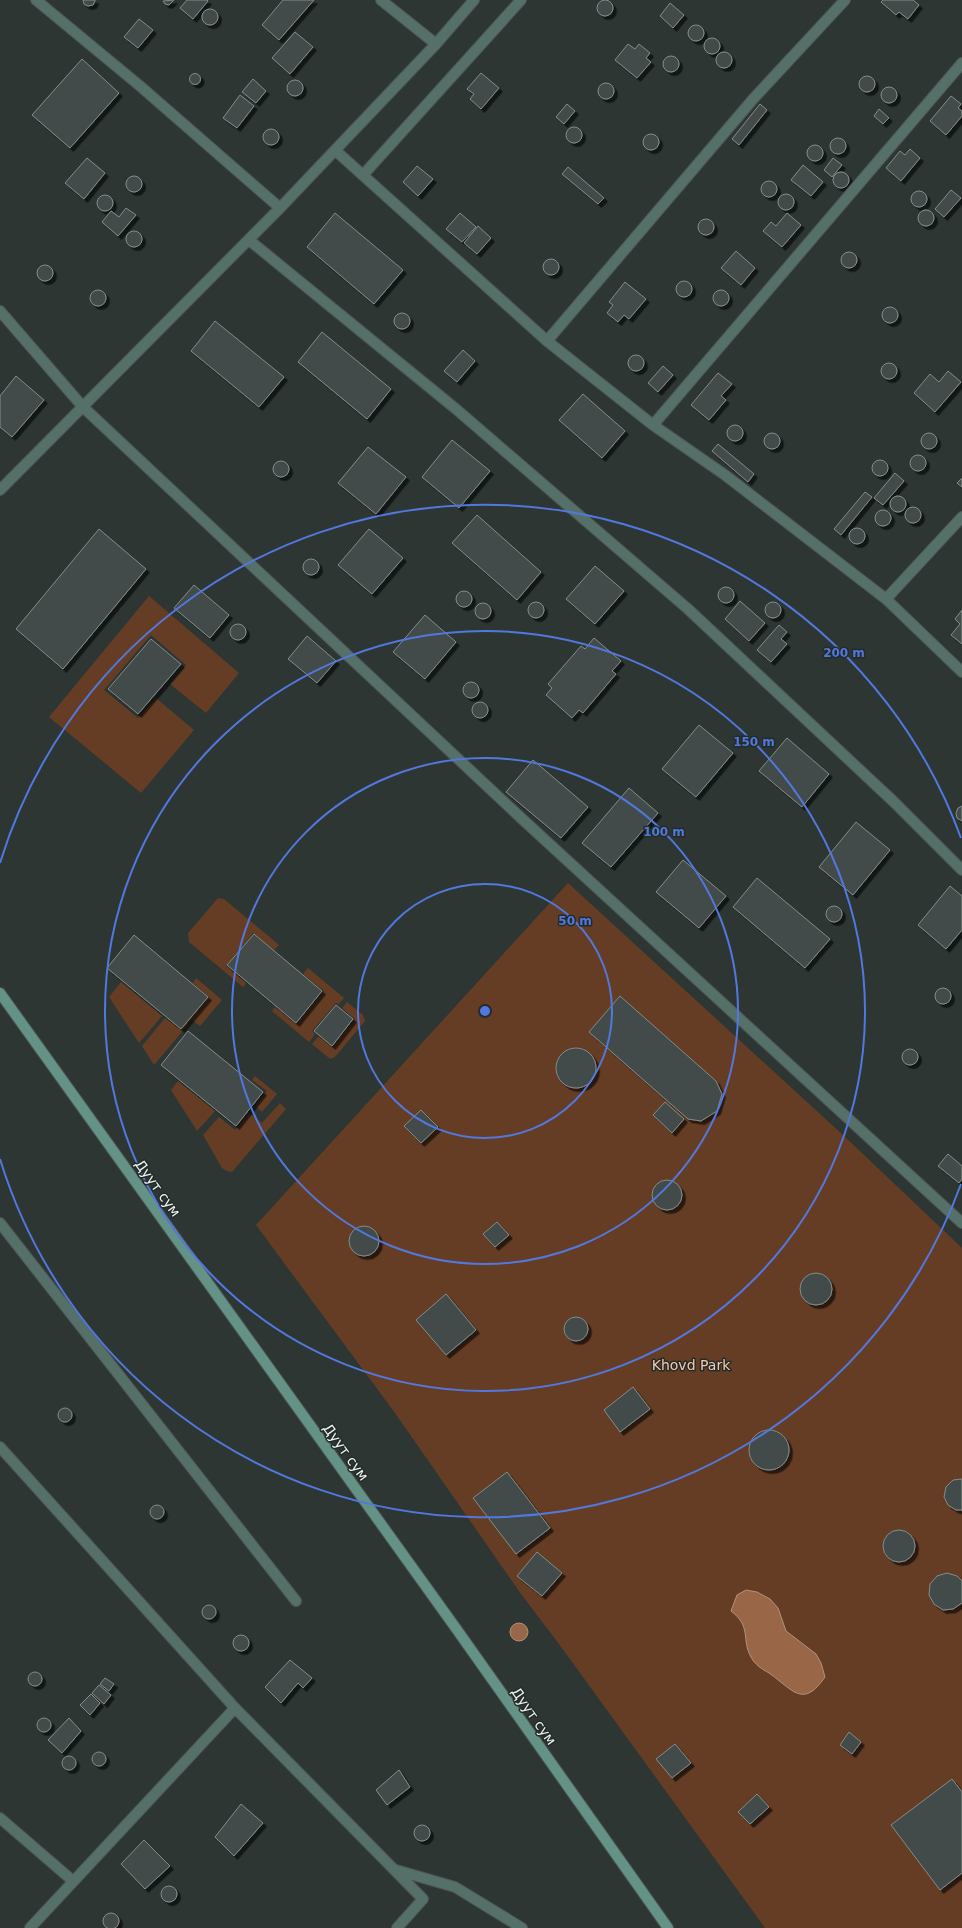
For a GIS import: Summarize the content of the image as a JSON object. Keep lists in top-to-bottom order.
{
  "streets": {
    "main road": ["Дуут сум"]
  },
  "parks": ["Khovd Park"],
  "rings": [
    "200 m",
    "150 m",
    "100 m",
    "50 m"
  ]
}
